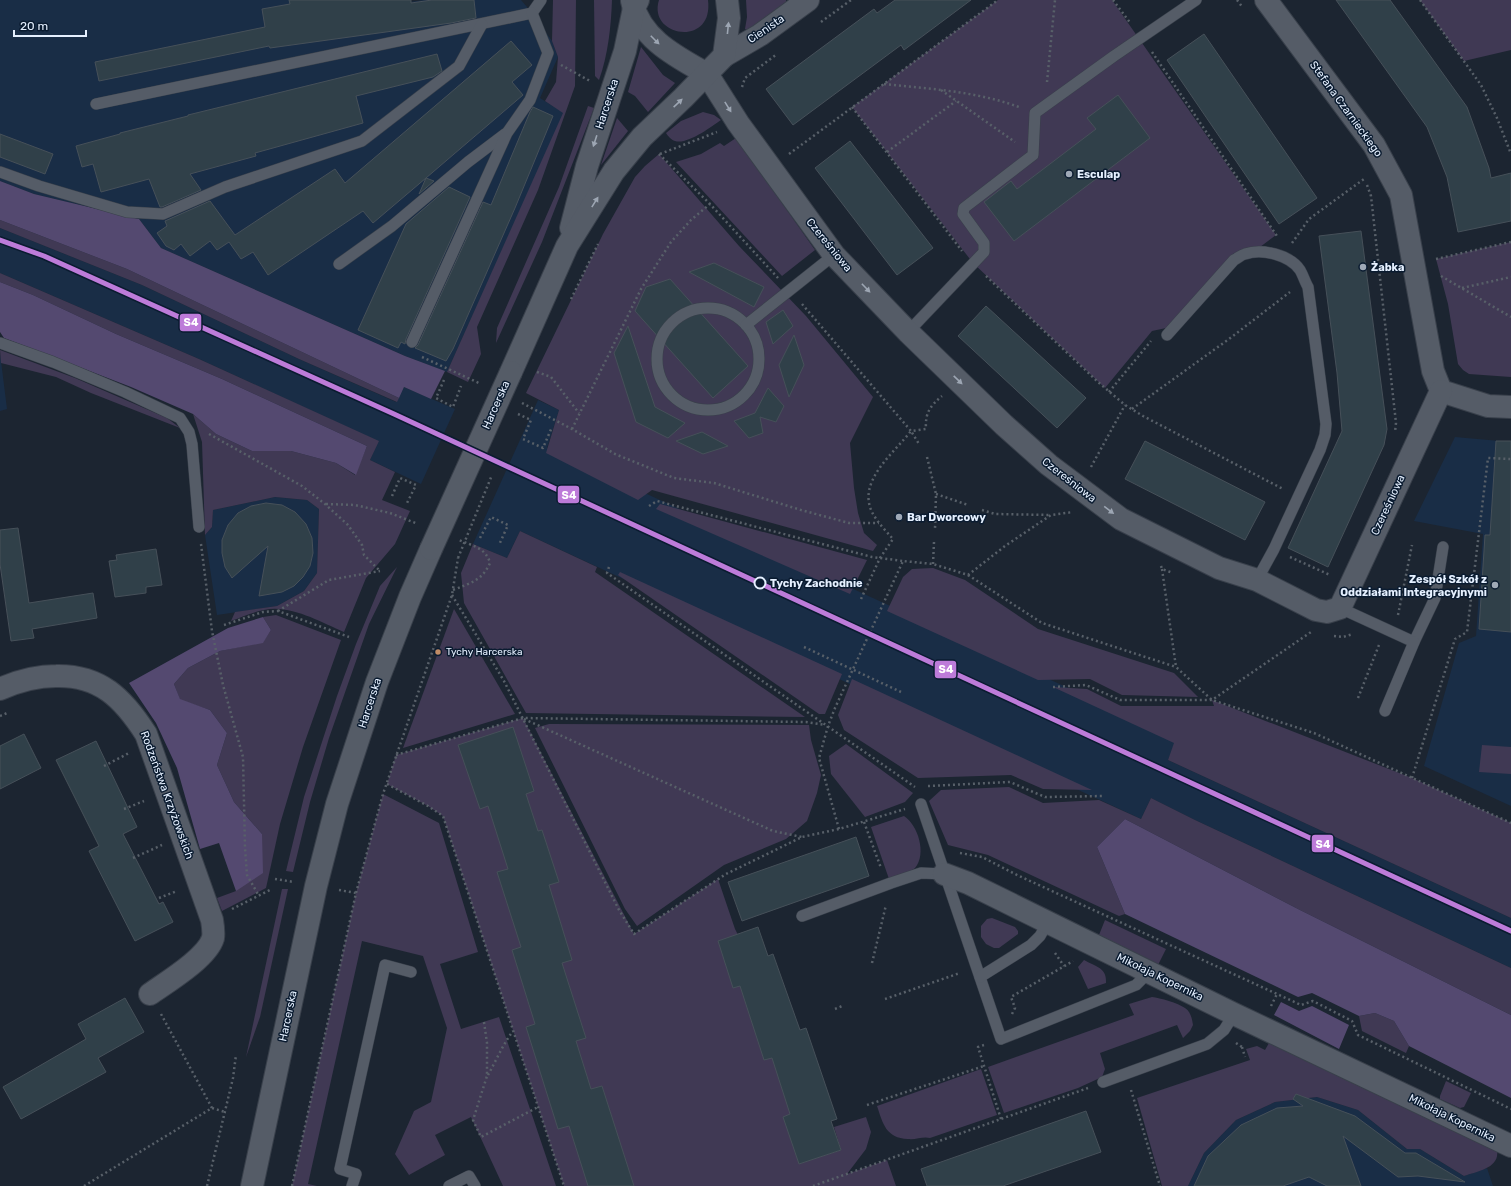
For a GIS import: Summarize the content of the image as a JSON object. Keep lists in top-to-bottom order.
{
  "streets": {
    "street": [
      "Cienista",
      "Harcerska",
      "Stefana Czarnieckiego",
      "Czereśniowa",
      "Rodzeństwa Krzyżowskich",
      "Mikołaja Kopernika"
    ]
  },
  "crossings": [
    ["Cienista", "Harcerska"],
    ["Cienista", "Czereśniowa"],
    ["Harcerska", "Czereśniowa"],
    ["Stefana Czarnieckiego", "Czereśniowa"]
  ],
  "one_way": ["Czereśniowa"],
  "places": [
    "Esculap",
    "Żabka",
    "Bar Dworcowy",
    "Tychy Zachodnie",
    "Zespół Szkół z Oddziałami Integracyjnymi",
    "Tychy Harcerska"
  ],
  "lines": ["transit line S4"],
  "scale_bar": "20 m"
}
